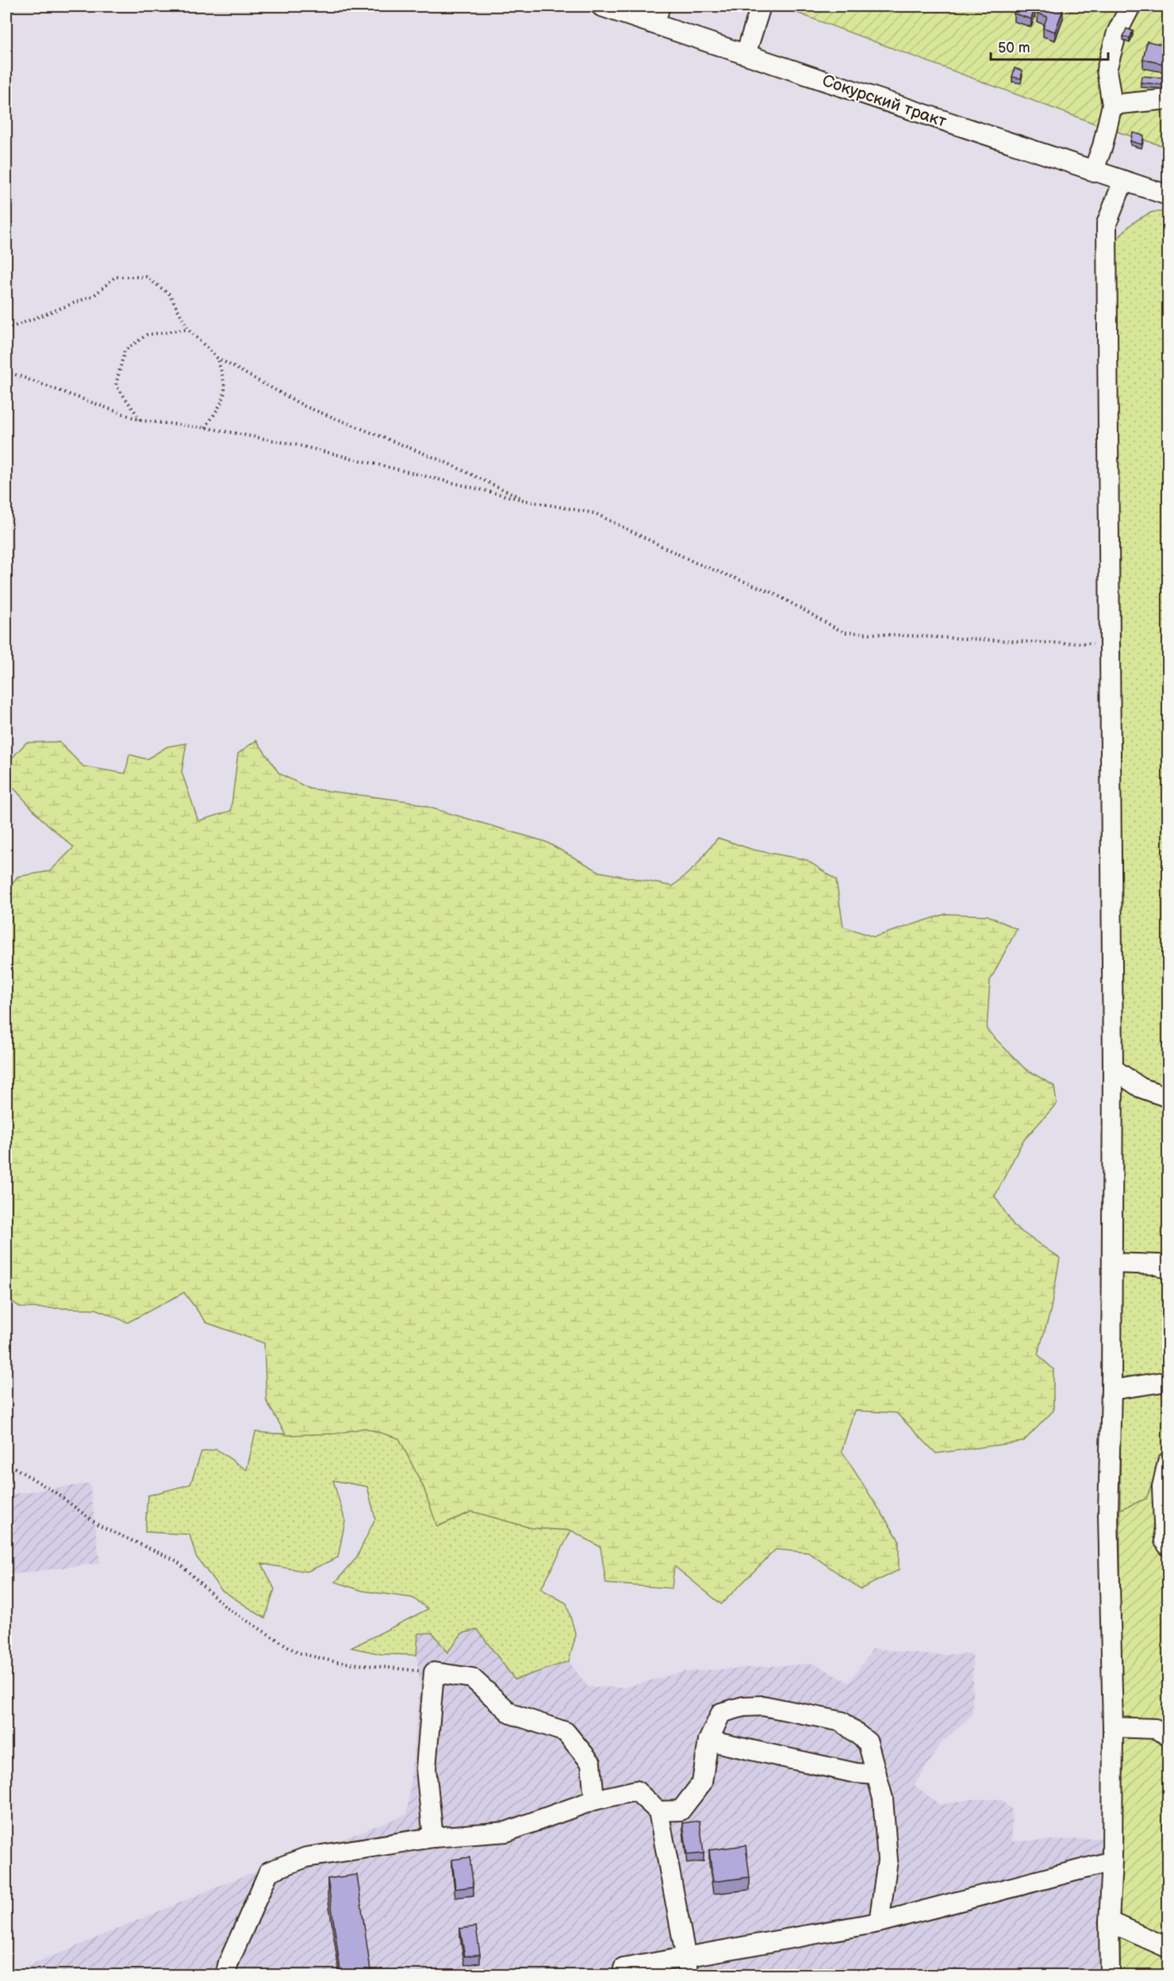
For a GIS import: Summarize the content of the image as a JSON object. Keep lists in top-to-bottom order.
{
  "streets": {
    "street": ["Сокурский тракт"]
  },
  "scale_bar": "50 m"
}
